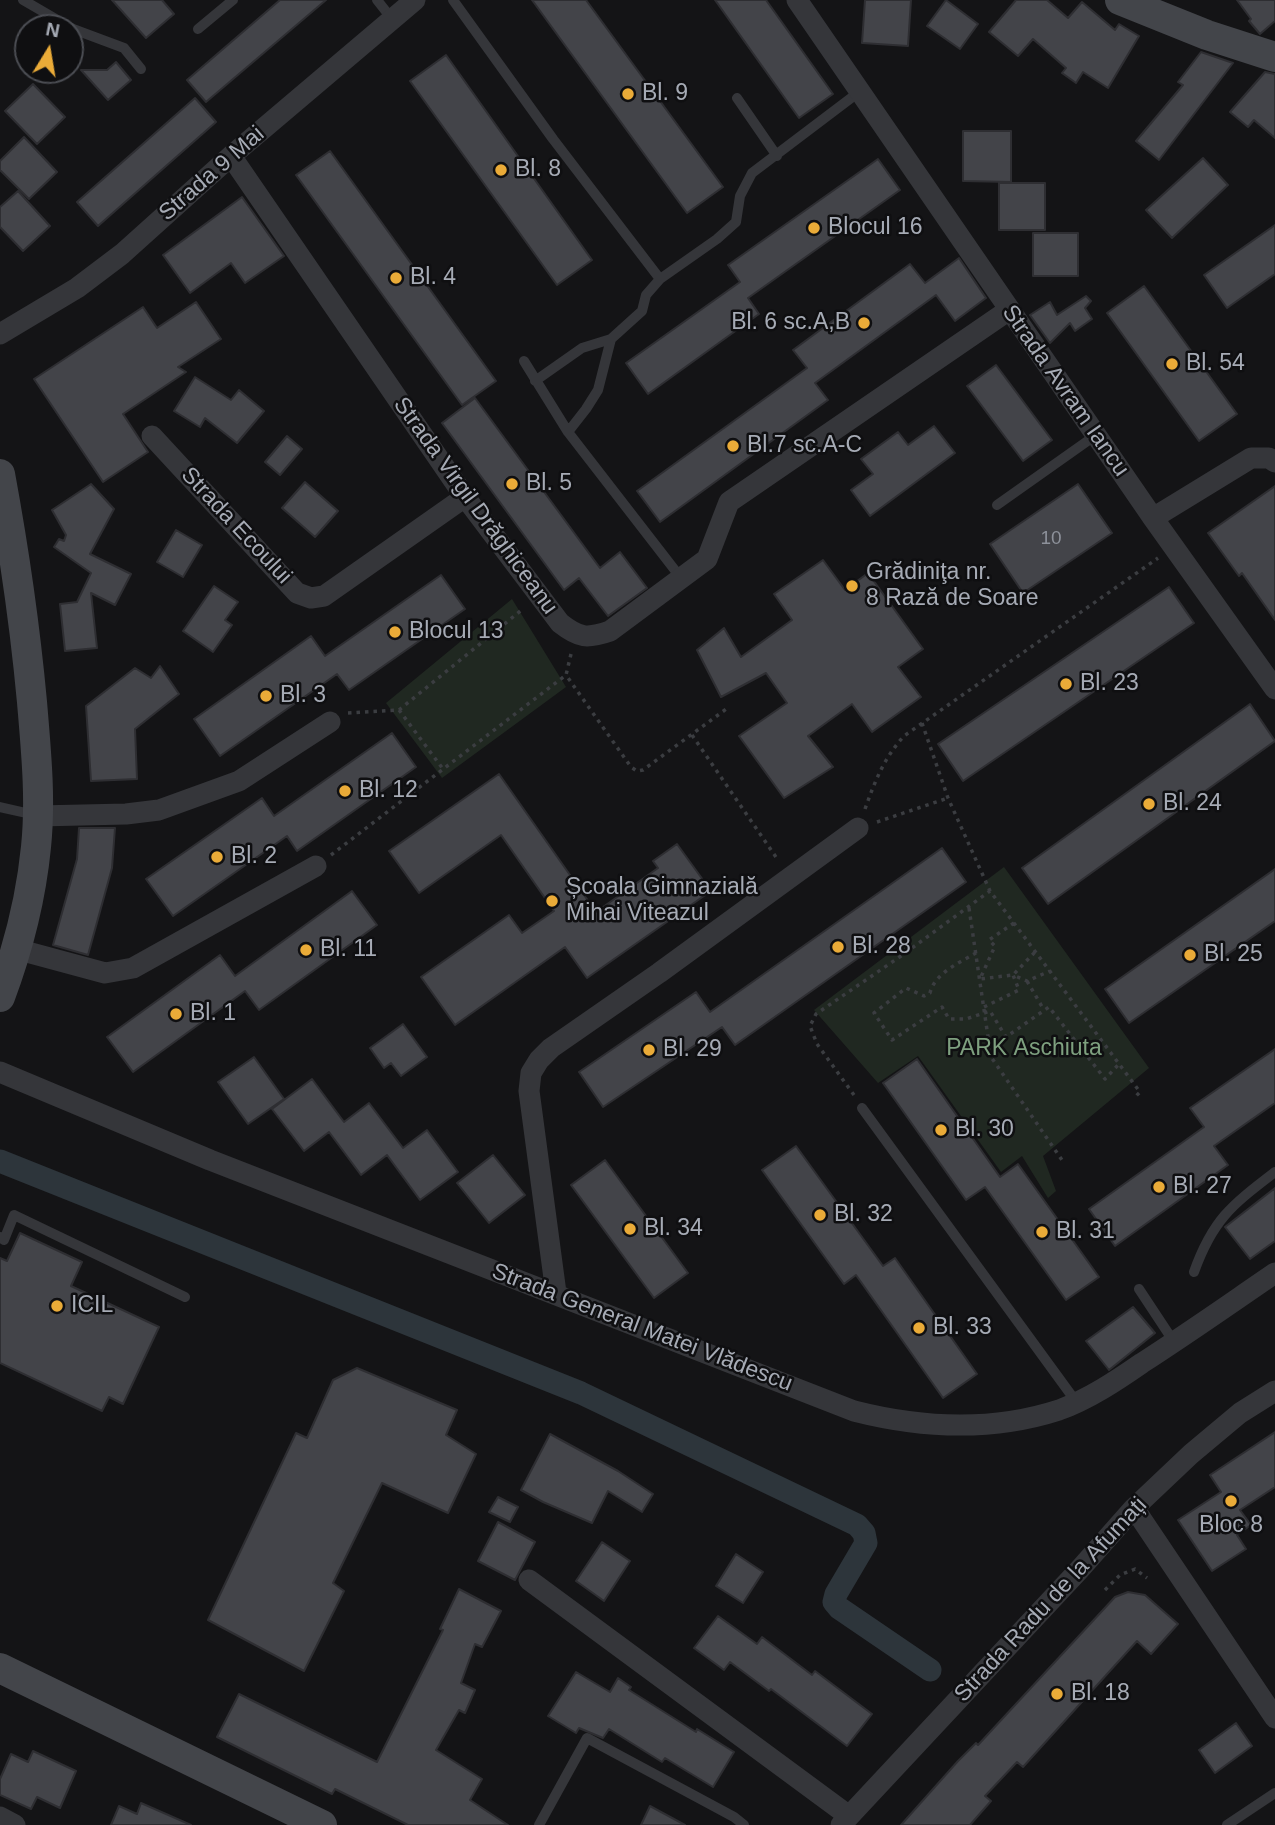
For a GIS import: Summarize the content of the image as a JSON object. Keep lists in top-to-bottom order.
{
  "streets": {
    "street": [
      "Strada 9 Mai",
      "Strada Avram Iancu",
      "Strada Virgil Drăghiceanu",
      "Strada Ecoului",
      "Strada General Matei Vlădescu",
      "Strada Radu de la Afumați"
    ]
  },
  "crossings": [
    ["Strada 9 Mai", "Strada Virgil Drăghiceanu"],
    ["Strada Avram Iancu", "Strada Virgil Drăghiceanu"],
    ["Strada Virgil Drăghiceanu", "Strada Ecoului"]
  ],
  "parks": ["PARK Aschiuta"],
  "places": [
    "Bl. 9",
    "Bl. 8",
    "Blocul 16",
    "Bl. 4",
    "Bl. 6 sc.A,B",
    "Bl. 54",
    "Bl.7 sc.A-C",
    "Bl. 5",
    "Grădiniţa nr. 8 Rază de Soare",
    "Blocul 13",
    "Bl. 23",
    "Bl. 3",
    "Bl. 12",
    "Bl. 24",
    "Bl. 2",
    "Școala Gimnazială Mihai Viteazul",
    "Bl. 28",
    "Bl. 11",
    "Bl. 25",
    "Bl. 1",
    "Bl. 29",
    "Bl. 30",
    "Bl. 27",
    "Bl. 32",
    "Bl. 34",
    "Bl. 31",
    "ICIL",
    "Bl. 33",
    "Bloc 8",
    "Bl. 18"
  ],
  "house_numbers": ["10"],
  "north": "top"
}
